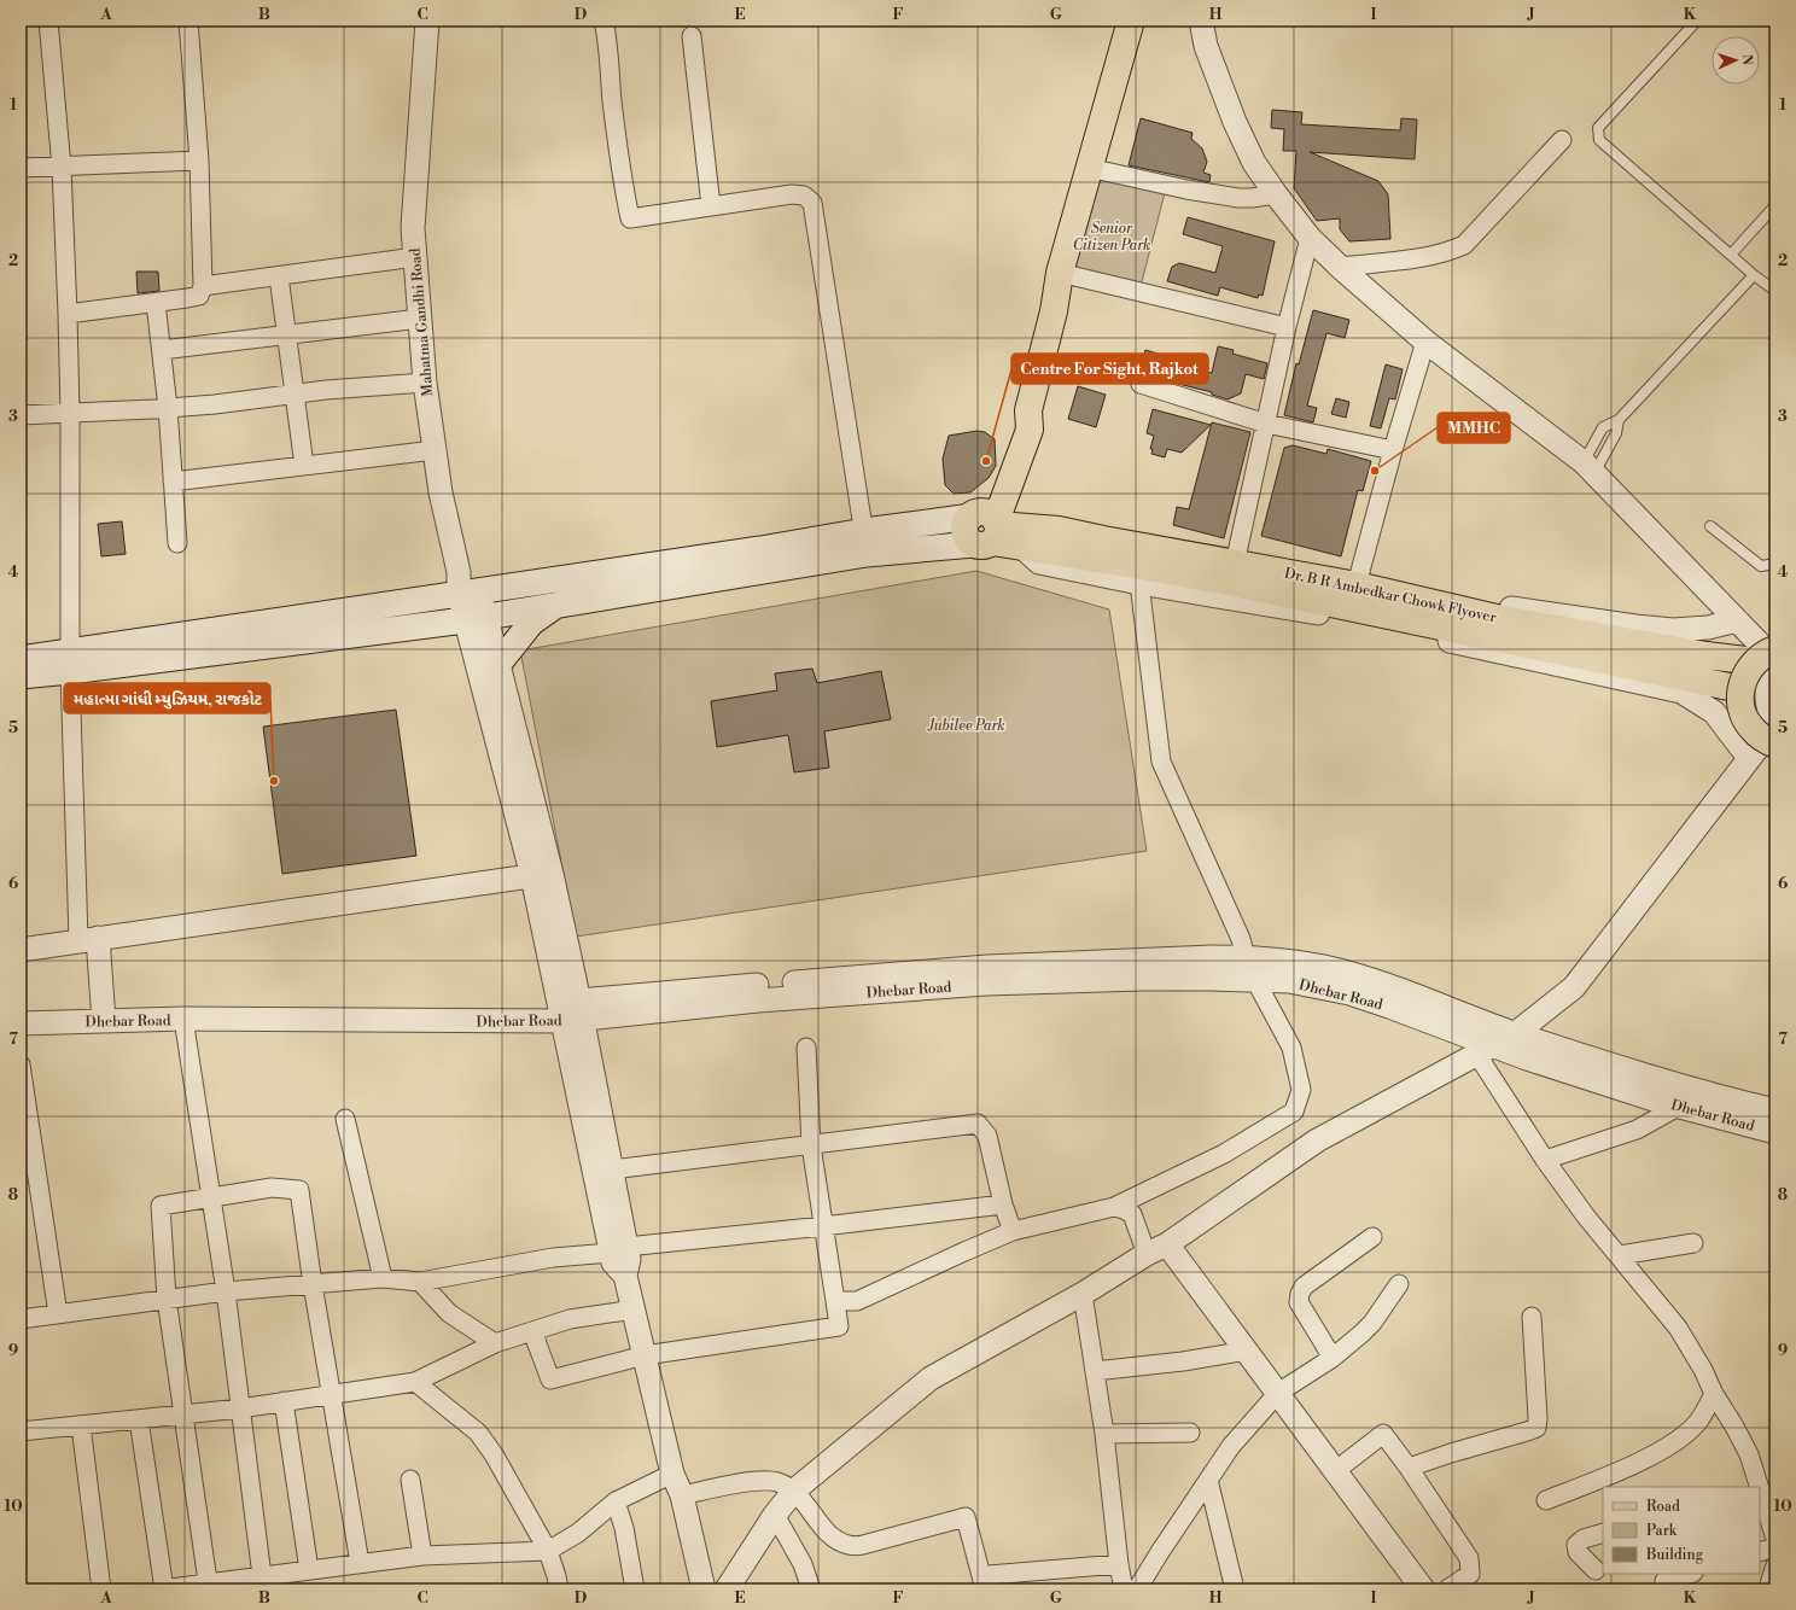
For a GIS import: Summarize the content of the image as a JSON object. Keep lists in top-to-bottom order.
{
  "streets": {
    "main road": ["Dr. B R Ambedkar Chowk Flyover"],
    "street": ["Mahatma Gandhi Road", "Dhebar Road"]
  },
  "parks": ["Senior Citizen Park", "Jubilee Park"],
  "places": ["Centre For Sight, Rajkot", "MMHC", "મહાત્મા ગાંધી મ્યુઝિયમ, રાજકોટ"],
  "legend": ["Road", "Park", "Building"],
  "north": "right",
  "grid": {
    "columns": [
      "A",
      "B",
      "C",
      "D",
      "E",
      "F",
      "G",
      "H",
      "I",
      "J",
      "K"
    ],
    "rows": [
      "1",
      "2",
      "3",
      "4",
      "5",
      "6",
      "7",
      "8",
      "9",
      "10"
    ]
  }
}
